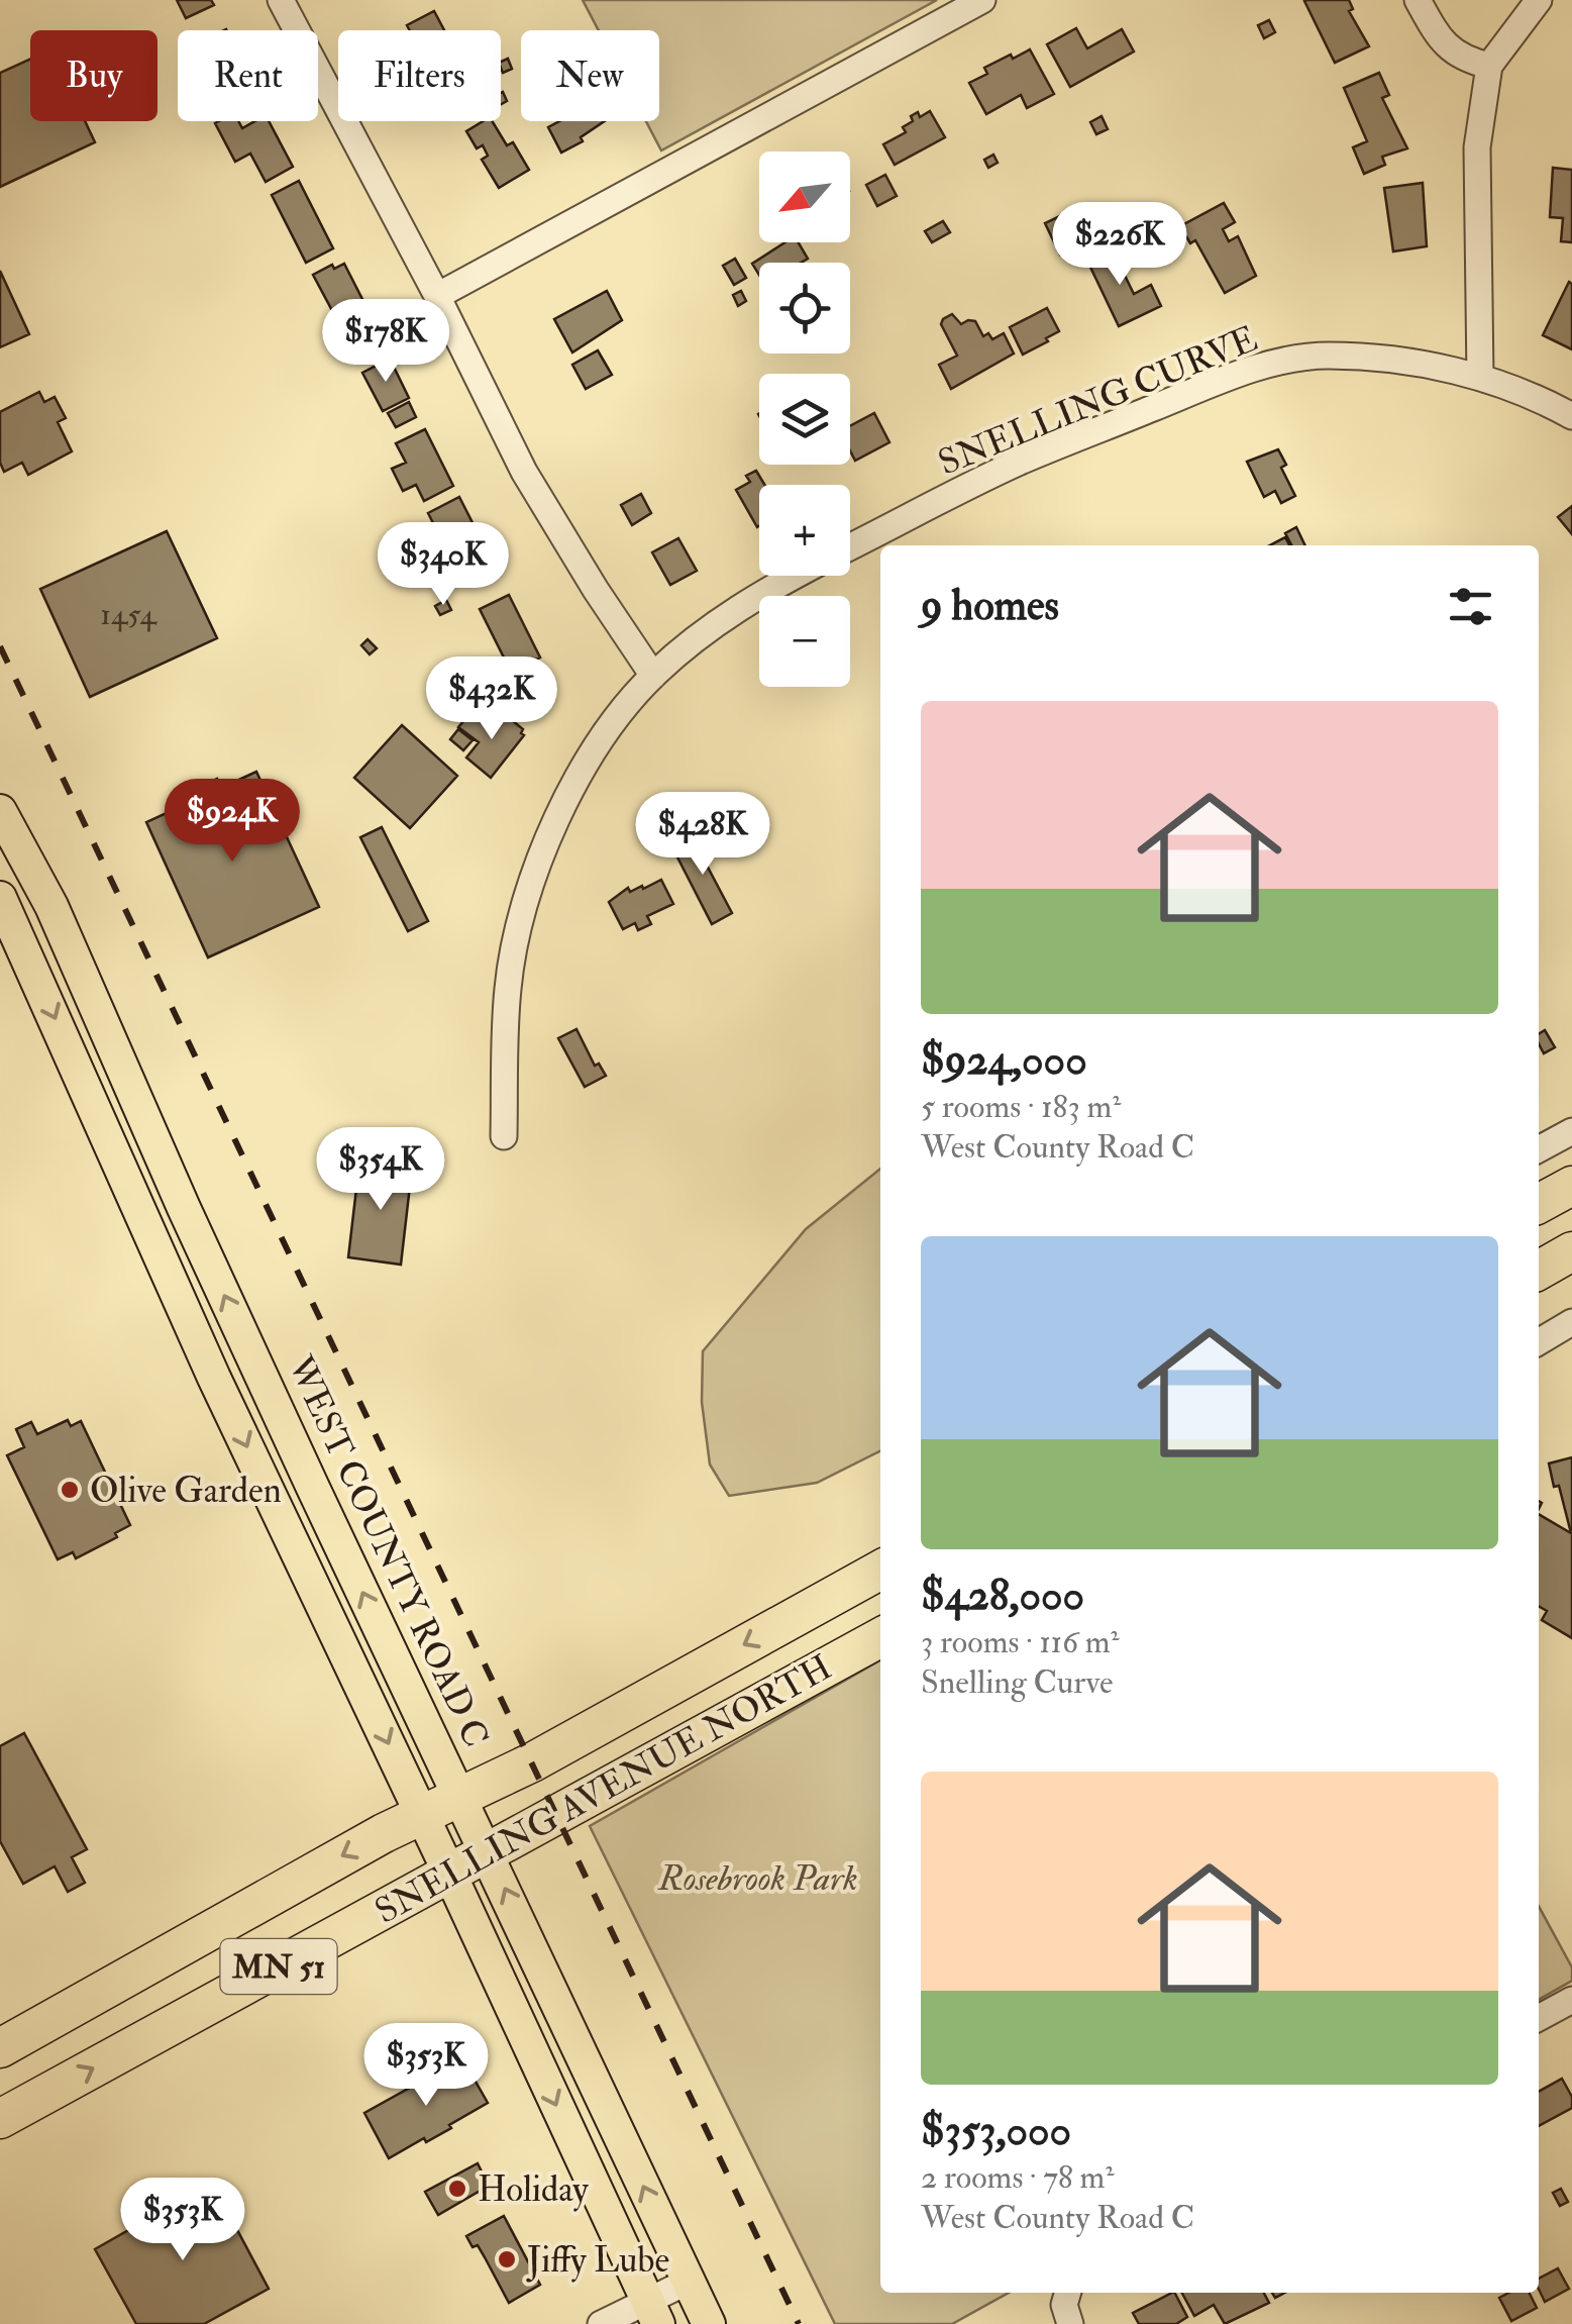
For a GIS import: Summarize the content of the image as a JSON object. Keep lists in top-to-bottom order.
{
  "streets": {
    "highway": ["SNELLING AVENUE NORTH", "MN 51"],
    "main road": ["WEST COUNTY ROAD C"],
    "street": ["SNELLING CURVE"]
  },
  "crossings": [
    ["WEST COUNTY ROAD C", "SNELLING AVENUE NORTH"]
  ],
  "parks": ["Rosebrook Park"],
  "places": ["Olive Garden", "Holiday", "Jiffy Lube"],
  "house_numbers": ["1454"],
  "north": "bottom left",
  "page": {
    "chip": [
      "Buy",
      "Rent",
      "Filters",
      "New"
    ],
    "map_buttons": ["+", "−"],
    "price": [
      "$226K",
      "$178K",
      "$340K",
      "$432K",
      "$924K",
      "$428K",
      "$354K",
      "$353K",
      "$353K"
    ],
    "heading": "9 homes",
    "list": [
      {
        "name": "$924,000",
        "note": "5 rooms · 183 m² · West County Road C"
      },
      {
        "name": "$428,000",
        "note": "3 rooms · 116 m² · Snelling Curve"
      },
      {
        "name": "$353,000",
        "note": "2 rooms · 78 m² · West County Road C"
      }
    ]
  }
}
